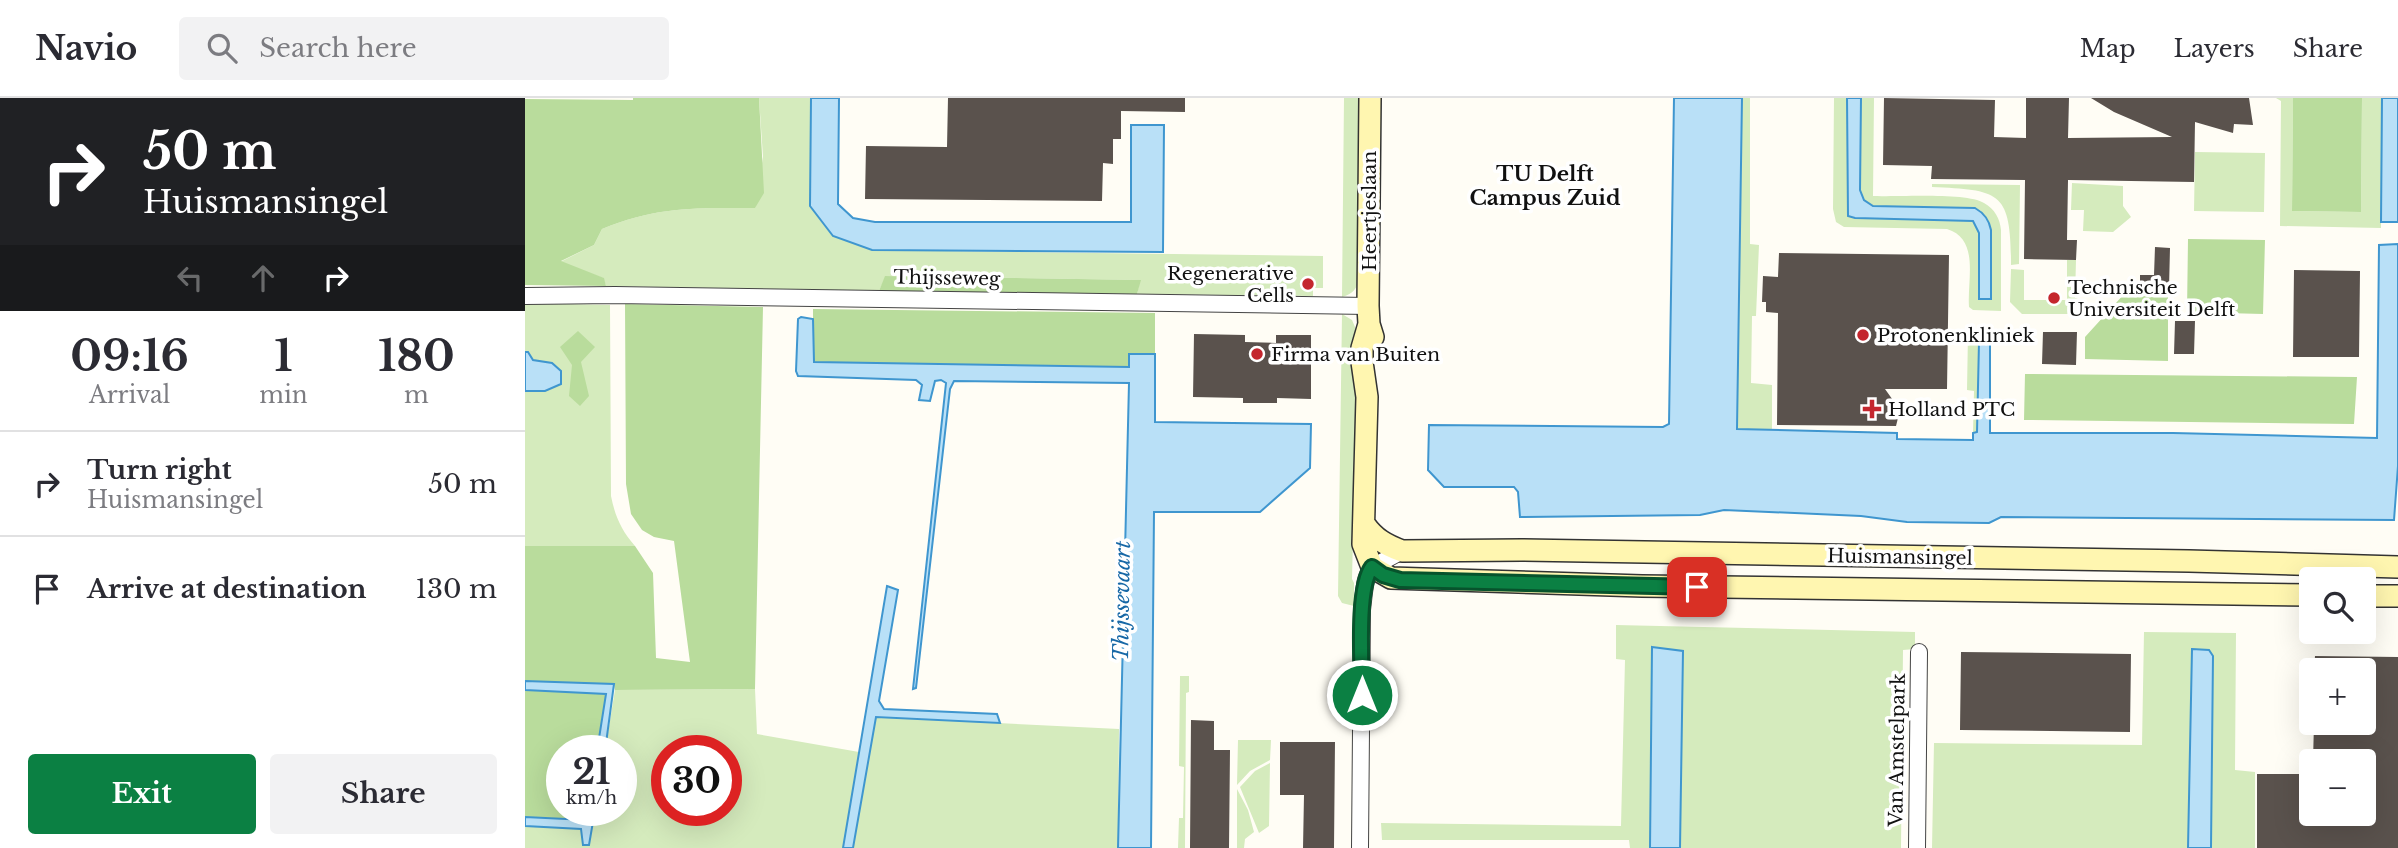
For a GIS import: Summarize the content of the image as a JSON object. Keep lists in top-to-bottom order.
{
  "streets": {
    "street": [
      "Heertjeslaan",
      "Thijsseweg",
      "Huismansingel",
      "Van Amstelpark"
    ]
  },
  "crossings": [
    ["Heertjeslaan", "Thijsseweg"],
    ["Heertjeslaan", "Huismansingel"]
  ],
  "districts": ["TU Delft Campus Zuid"],
  "water": ["Thijssevaart"],
  "places": {
    "other": [
      "Regenerative Cells",
      "Technische Universiteit Delft",
      "Protonenkliniek",
      "Firma van Buiten"
    ],
    "health": ["Holland PTC"]
  },
  "page": {
    "header": "Navio",
    "search": "Search here",
    "nav": ["Map", "Layers", "Share"],
    "turn": ["50 m", "Huismansingel"],
    "eta": [
      "09:16",
      "Arrival",
      "1",
      "min",
      "180",
      "m"
    ],
    "list": [
      {
        "name": "Turn right",
        "note": "Huismansingel",
        "value": "50 m"
      },
      {
        "name": "Arrive at destination",
        "value": "130 m"
      }
    ],
    "map_buttons": ["+", "−"],
    "speed": "21 km/h",
    "limit": "30",
    "buttons": ["Exit", "Share"]
  }
}
